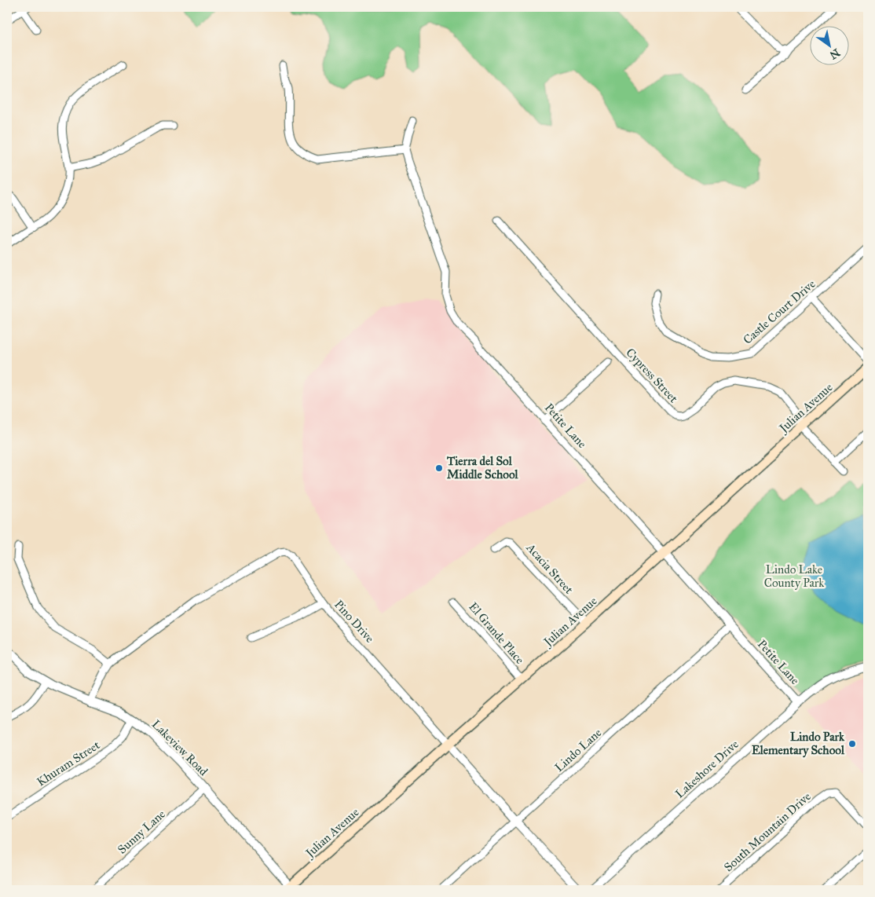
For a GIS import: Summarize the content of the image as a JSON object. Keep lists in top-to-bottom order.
{
  "streets": {
    "main road": ["Julian Avenue"],
    "street": [
      "Castle Court Drive",
      "Cypress Street",
      "Petite Lane",
      "Acacia Street",
      "Pino Drive",
      "El Grande Place",
      "Lakeview Road",
      "Lindo Lane",
      "Khuram Street",
      "Lakeshore Drive",
      "Sunny Lane",
      "South Mountain Drive"
    ]
  },
  "crossings": [
    ["Cypress Street", "Julian Avenue"],
    ["Julian Avenue", "Petite Lane"],
    ["Julian Avenue", "Acacia Street"],
    ["Julian Avenue", "Pino Drive"],
    ["Julian Avenue", "El Grande Place"],
    ["Julian Avenue", "Lakeview Road"],
    ["Petite Lane", "Lindo Lane"],
    ["Petite Lane", "Lakeshore Drive"],
    ["Pino Drive", "Lakeview Road"],
    ["Pino Drive", "Lindo Lane"],
    ["Lakeview Road", "Khuram Street"],
    ["Lakeview Road", "Sunny Lane"]
  ],
  "parks": ["Lindo Lake County Park"],
  "places": ["Tierra del Sol Middle School", "Lindo Park Elementary School"],
  "north": "bottom right"
}
